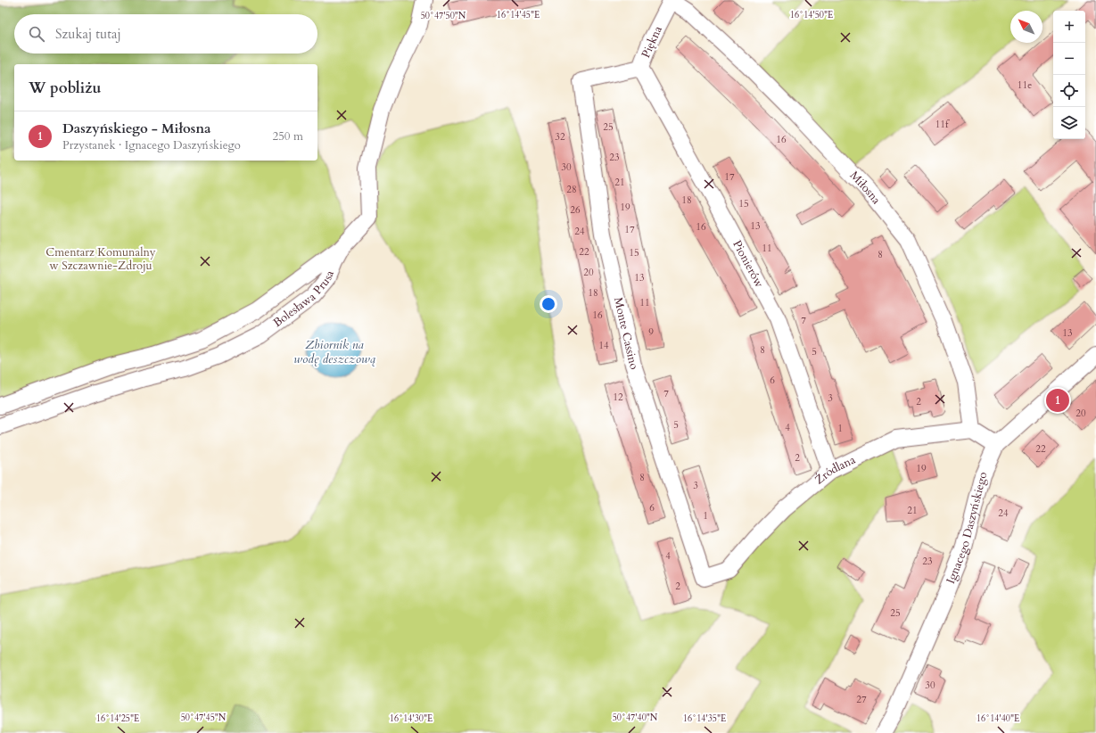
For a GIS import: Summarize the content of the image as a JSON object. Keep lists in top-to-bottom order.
{
  "streets": {
    "street": [
      "Piękna",
      "Miłosna",
      "Pionierów",
      "Bolesława Prusa",
      "Monte Cassino",
      "Źródlana",
      "Ignacego Daszyńskiego"
    ]
  },
  "crossings": [
    ["Piękna", "Miłosna"],
    ["Piękna", "Pionierów"],
    ["Piękna", "Monte Cassino"],
    ["Miłosna", "Źródlana"],
    ["Pionierów", "Źródlana"],
    ["Monte Cassino", "Źródlana"]
  ],
  "water": ["Zbiornik na wodę deszczową"],
  "parks": ["Cmentarz Komunalny w Szczawnie-Zdroju"],
  "house_numbers": [
    "11e",
    "11f",
    "25",
    "32",
    "16",
    "23",
    "30",
    "17",
    "21",
    "28",
    "18",
    "15",
    "19",
    "26",
    "13",
    "16",
    "17",
    "24",
    "11",
    "22",
    "15",
    "8",
    "20",
    "13",
    "18",
    "11",
    "16",
    "7",
    "9",
    "13",
    "14",
    "8",
    "5",
    "6",
    "7",
    "12",
    "3",
    "2",
    "20",
    "5",
    "4",
    "1",
    "22",
    "2",
    "19",
    "8",
    "3",
    "6",
    "21",
    "24",
    "1",
    "4",
    "23",
    "2",
    "25",
    "30",
    "27"
  ],
  "north": "top left",
  "page": {
    "map_buttons": ["+", "−"],
    "search": "Szukaj tutaj",
    "heading": "W pobliżu",
    "list": [
      {
        "mark": "1",
        "name": "Daszyńskiego - Miłosna",
        "note": "Przystanek · Ignacego Daszyńskiego",
        "value": "250 m"
      }
    ],
    "pins": "1"
  },
  "coordinates": [
    "16°14'45\"E",
    "16°14'50\"E",
    "50°47'50\"N",
    "50°47'45\"N",
    "50°47'40\"N",
    "16°14'25\"E",
    "16°14'30\"E",
    "16°14'35\"E",
    "16°14'40\"E"
  ]
}
